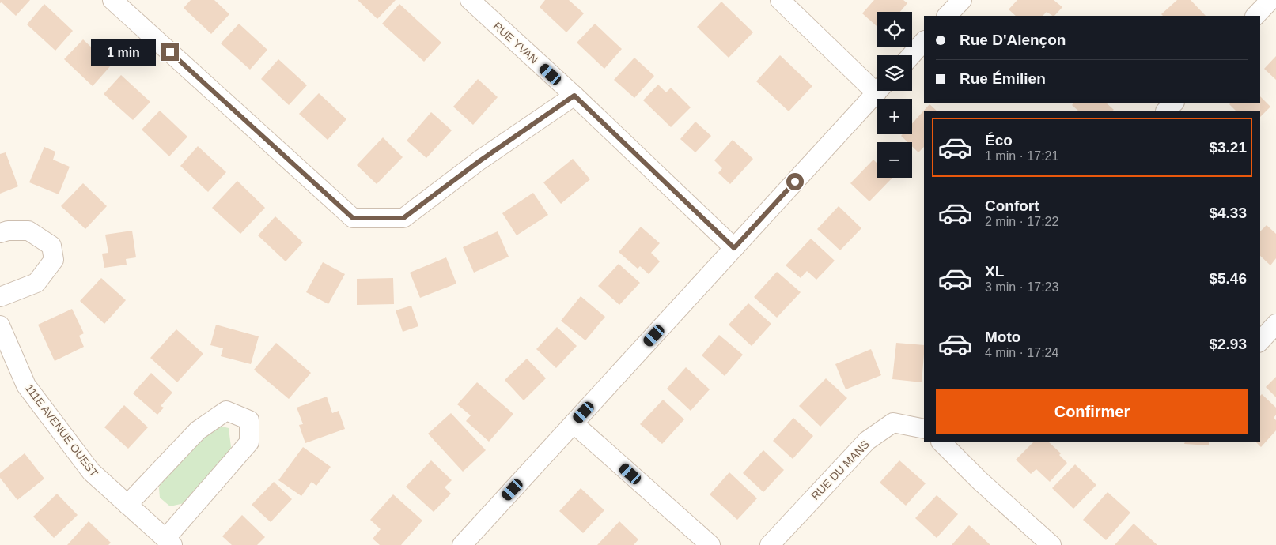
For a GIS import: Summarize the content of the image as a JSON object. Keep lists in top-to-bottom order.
{
  "streets": {
    "street": ["RUE YVAN", "111E AVENUE OUEST", "RUE DU MANS"]
  },
  "page": {
    "map_buttons": ["+", "−"],
    "banner": ["Rue D'Alençon", "Rue Émilien"],
    "bubble": "1 min",
    "list": [
      {
        "name": "Éco",
        "note": "1 min · 17:21",
        "value": "$3.21"
      },
      {
        "name": "Confort",
        "note": "2 min · 17:22",
        "value": "$4.33"
      },
      {
        "name": "XL",
        "note": "3 min · 17:23",
        "value": "$5.46"
      },
      {
        "name": "Moto",
        "note": "4 min · 17:24",
        "value": "$2.93"
      }
    ],
    "buttons": "Confirmer"
  }
}
